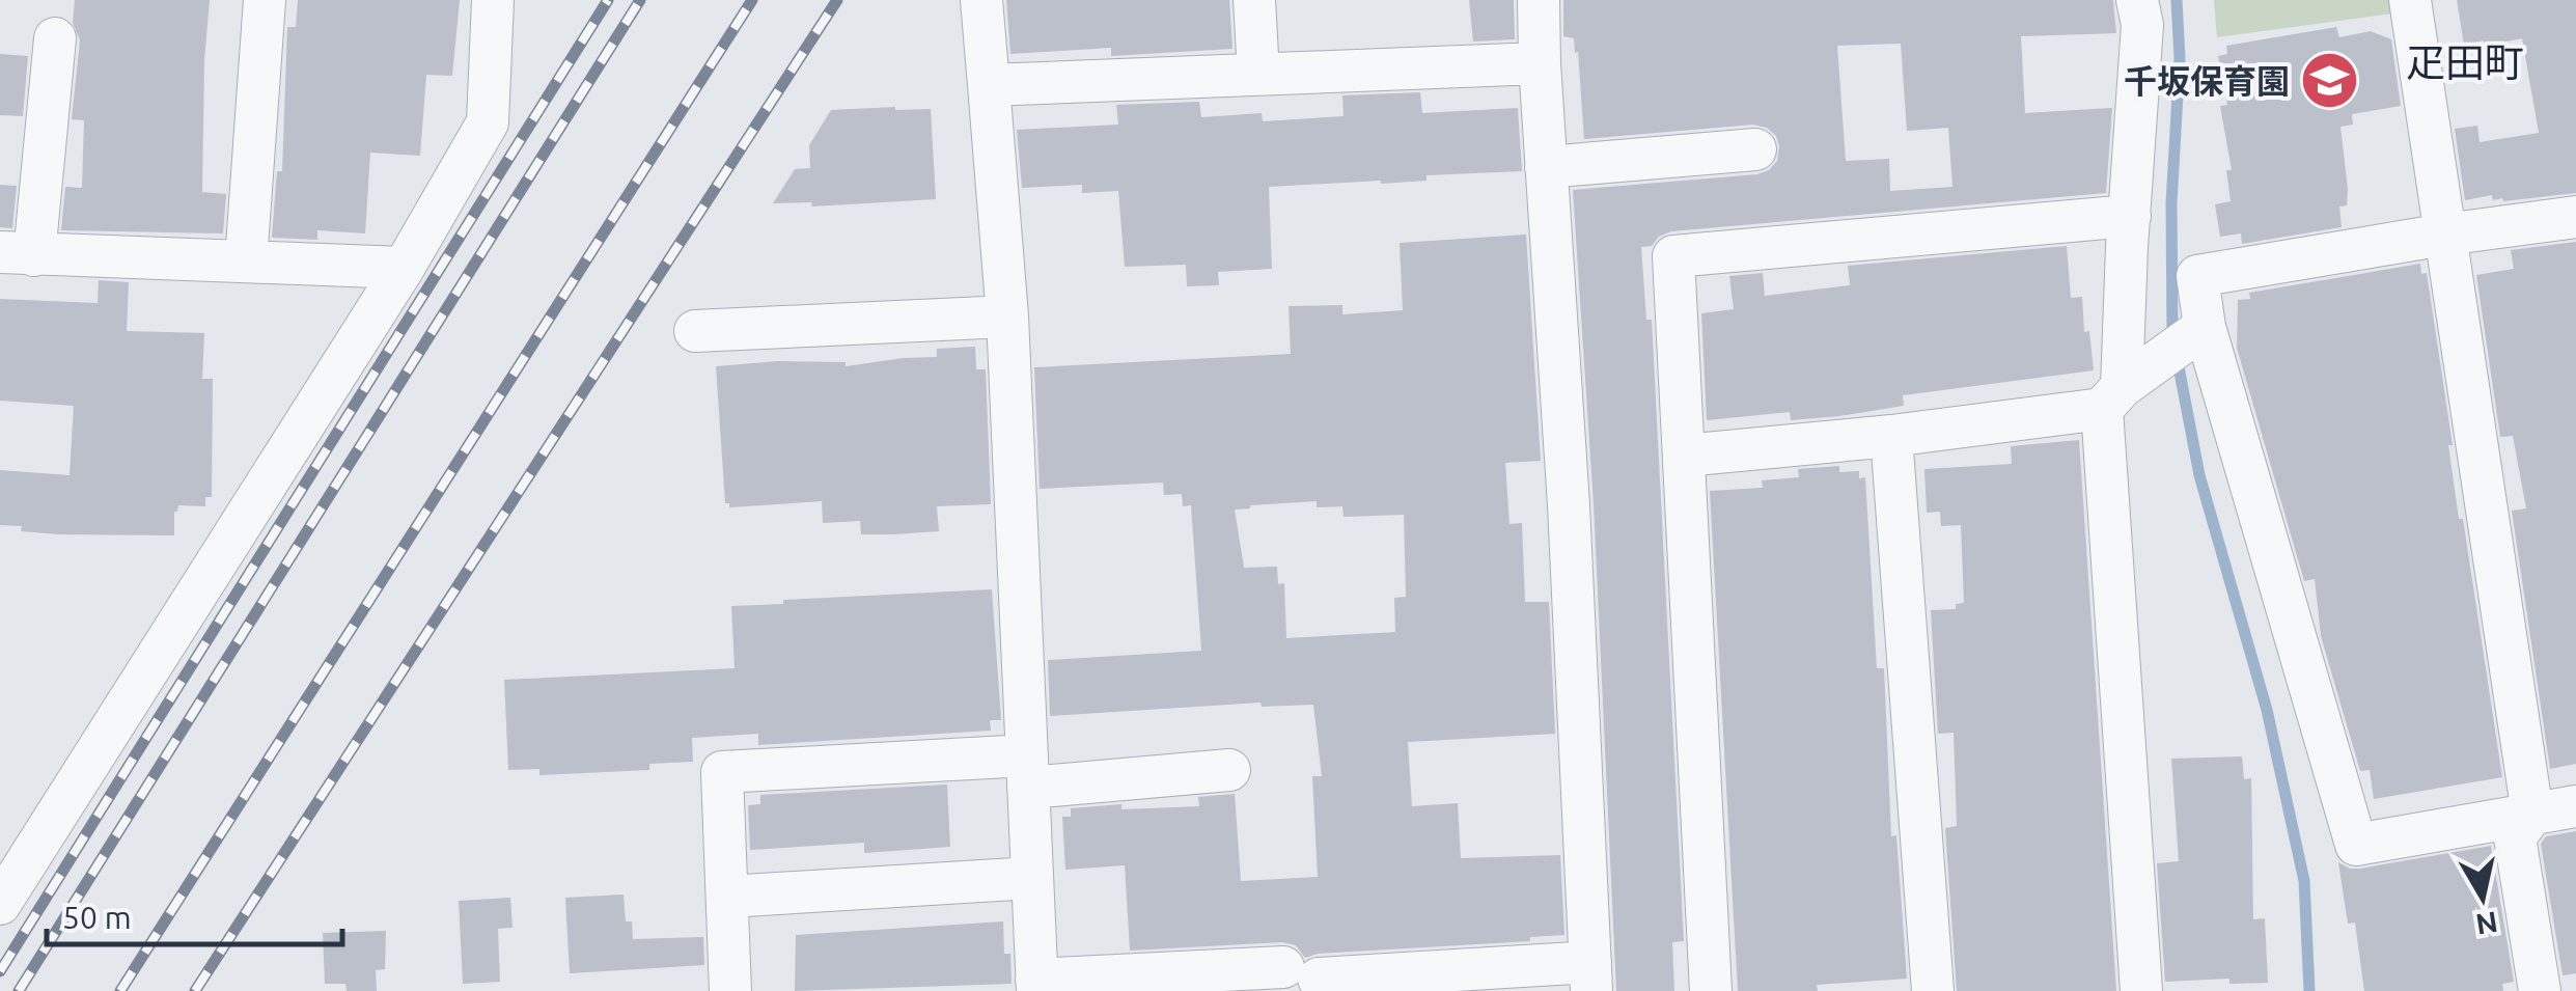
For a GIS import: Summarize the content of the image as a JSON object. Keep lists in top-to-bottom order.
{
  "districts": ["疋田町"],
  "places": {
    "school or university": ["千坂保育園"]
  },
  "scale_bar": "50 m",
  "north": "bottom"
}
